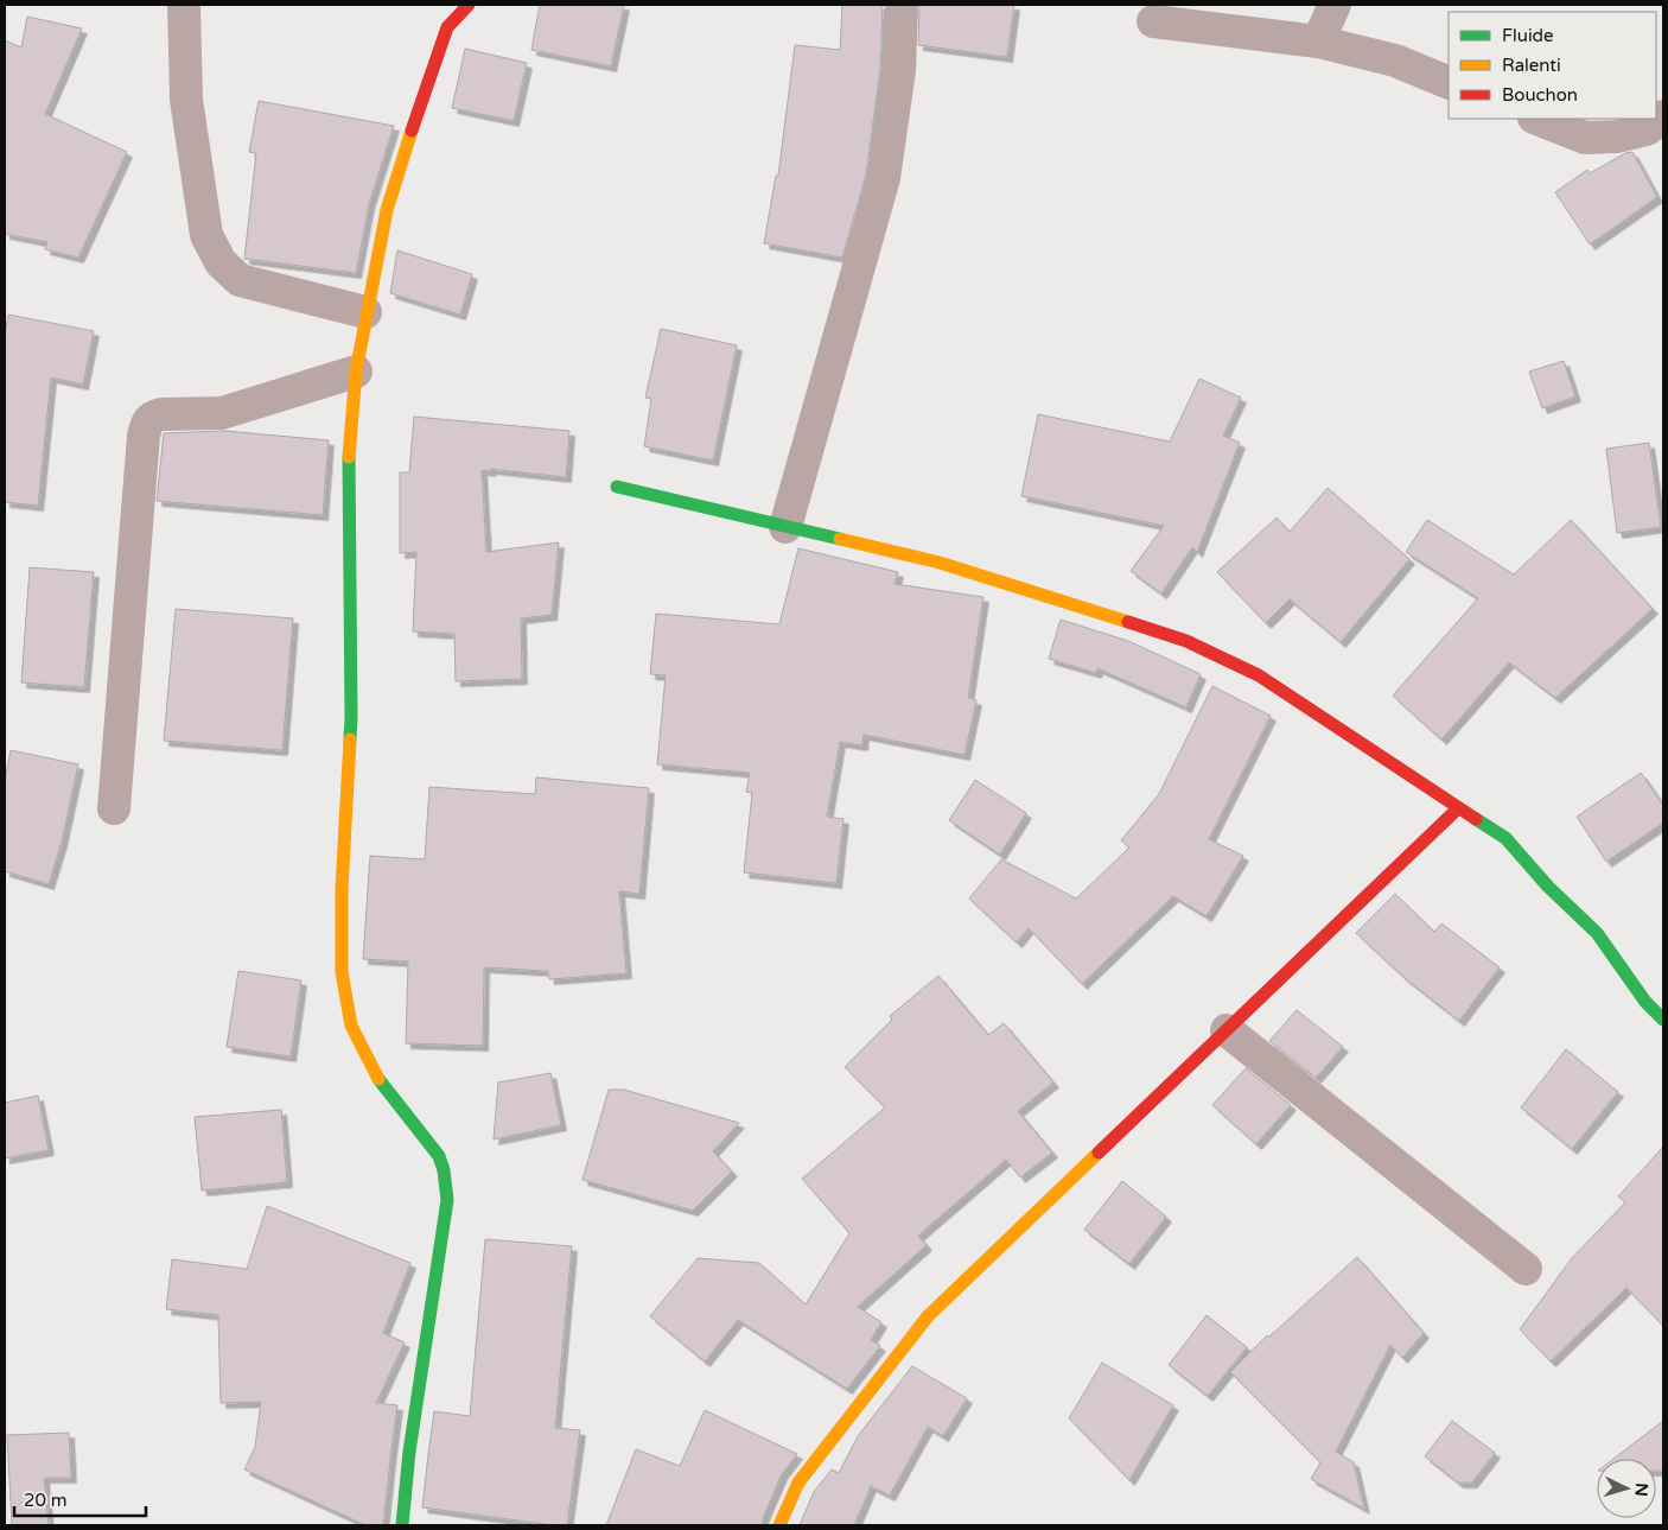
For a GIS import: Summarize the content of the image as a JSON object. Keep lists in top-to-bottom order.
{
  "legend": ["Fluide", "Ralenti", "Bouchon"],
  "scale_bar": "20 m",
  "north": "right"
}
